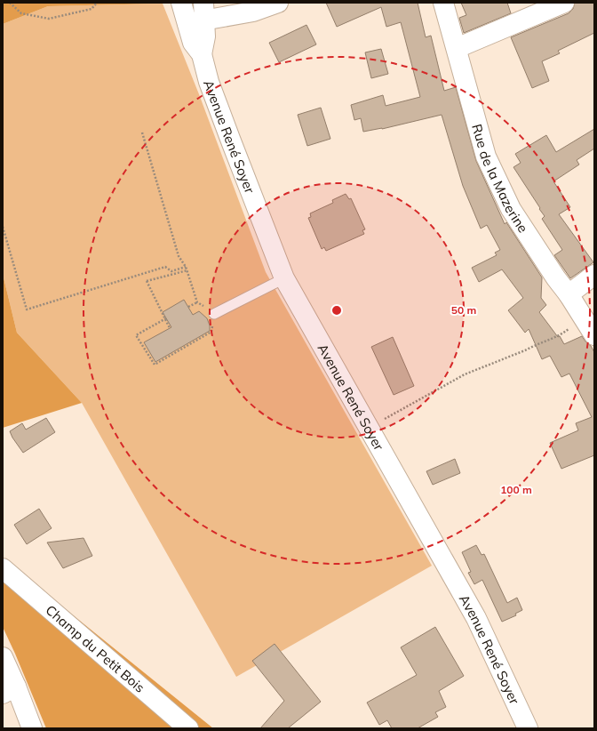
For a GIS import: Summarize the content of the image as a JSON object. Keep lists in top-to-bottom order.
{
  "streets": {
    "street": ["Avenue René Soyer", "Rue de la Mazerine", "Champ du Petit Bois"]
  },
  "rings": ["50 m", "100 m"]
}
